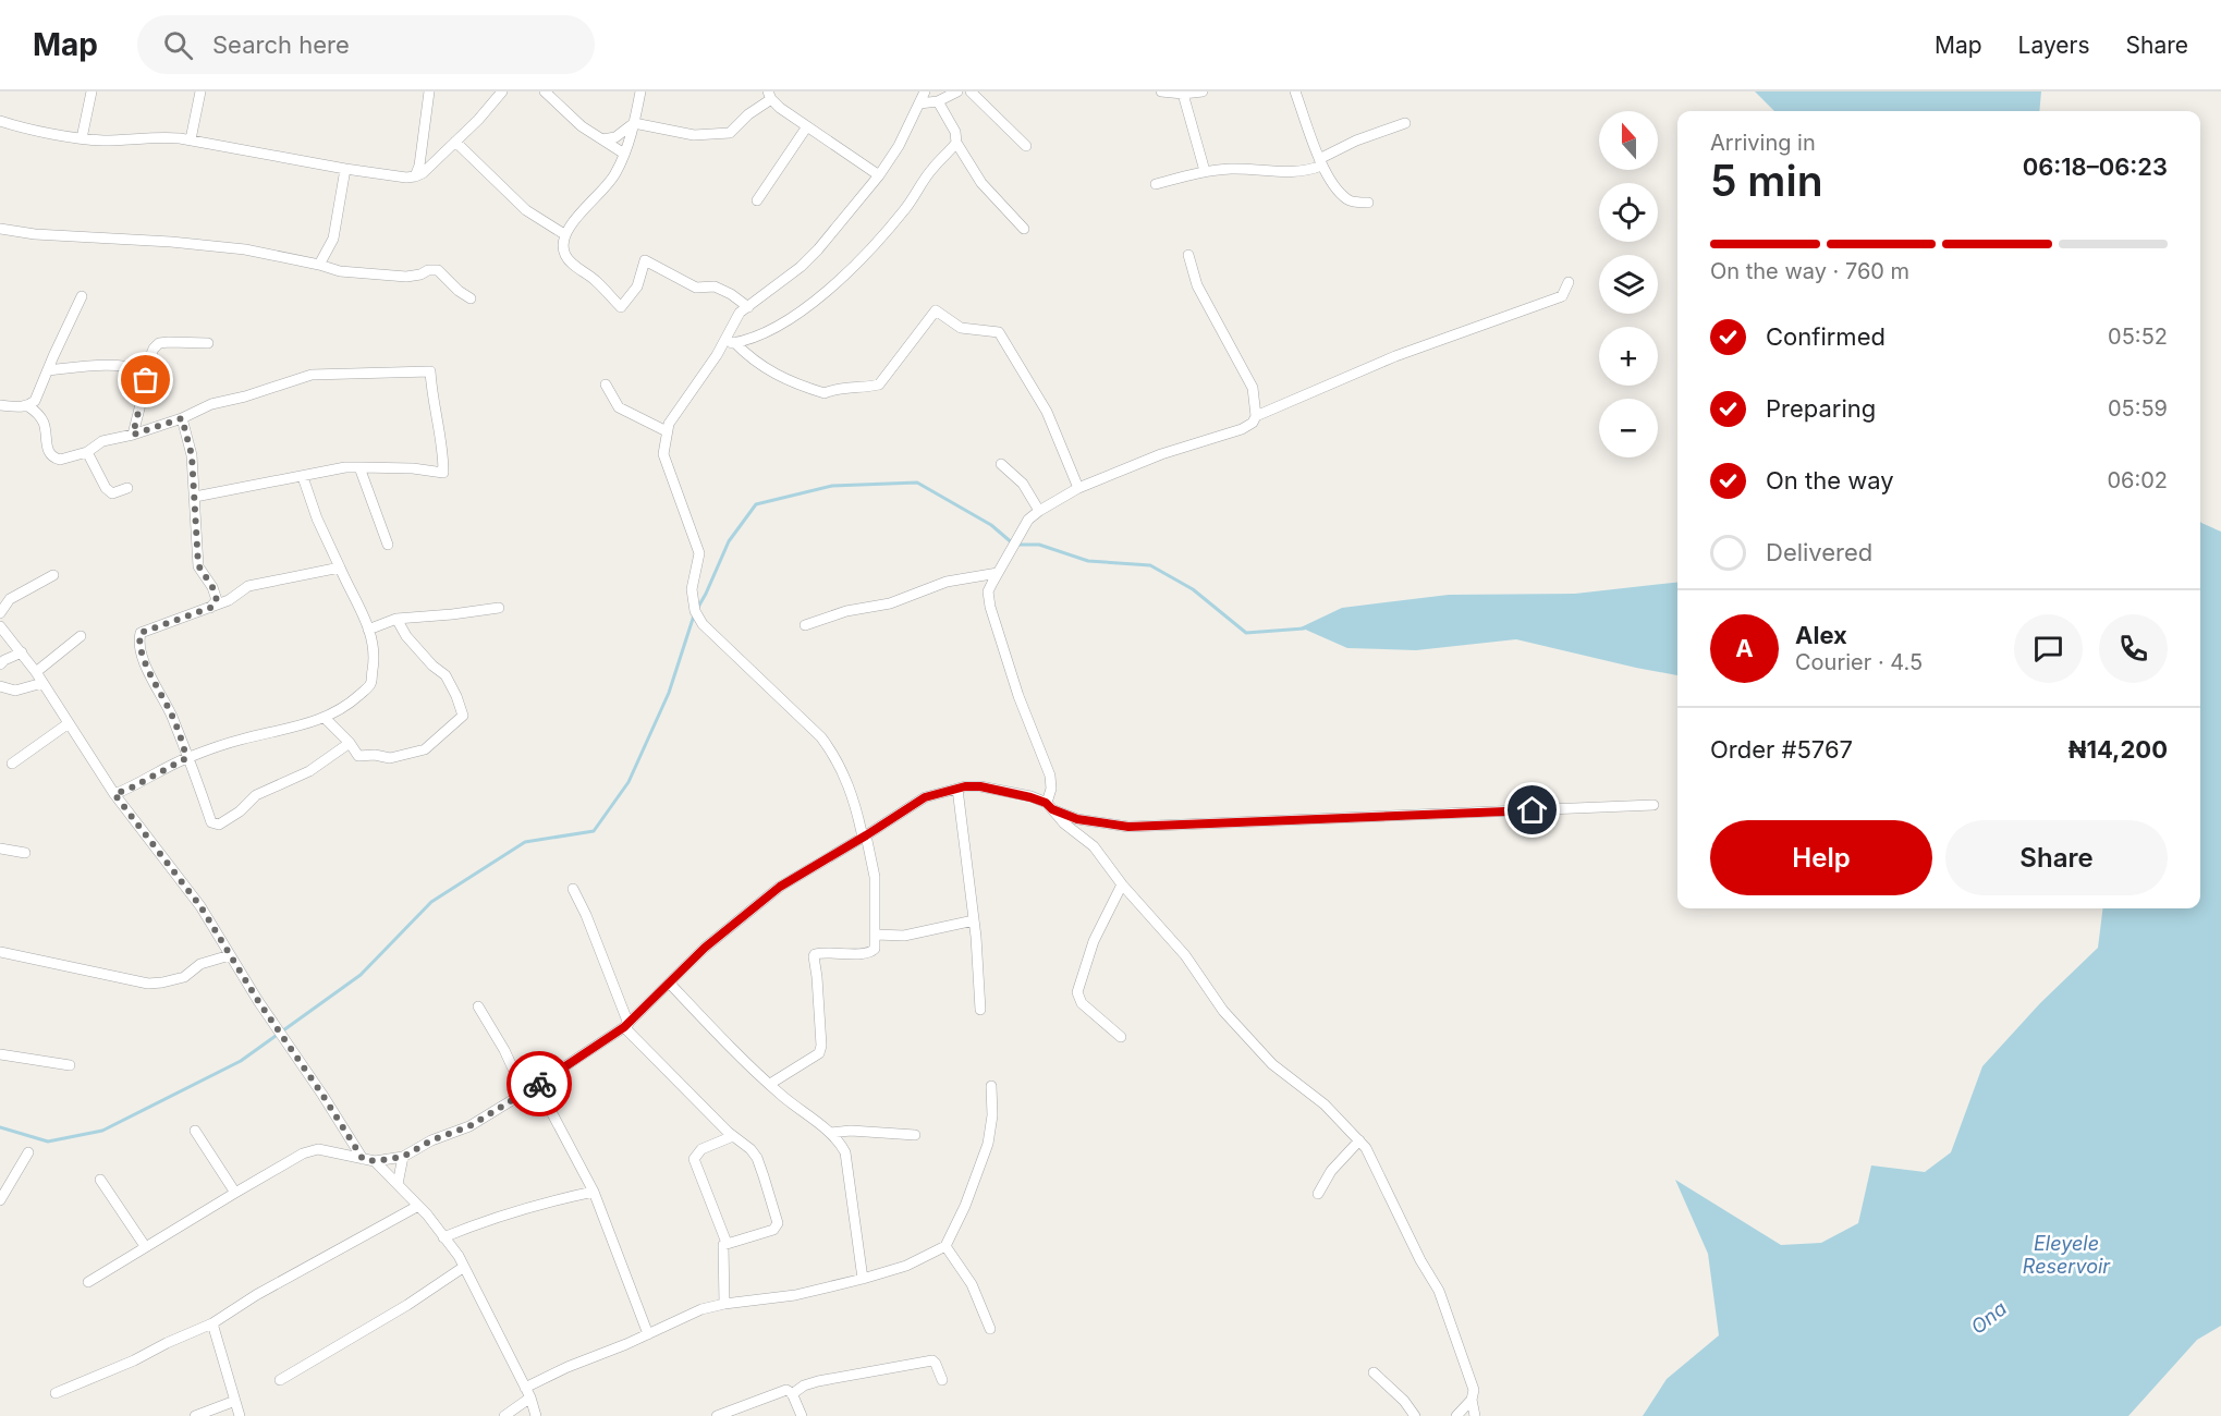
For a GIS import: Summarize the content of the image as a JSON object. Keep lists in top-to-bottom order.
{
  "water": ["Eleyele Reservoir", "Ona"],
  "north": "top",
  "page": {
    "header": "Map",
    "search": "Search here",
    "nav": ["Map", "Layers", "Share"],
    "map_buttons": ["+", "−"],
    "heading": ["5 min", "Arriving in", "06:18–06:23"],
    "panel": [
      "Alex",
      "Courier · 4.5",
      "Order #5767",
      "₦14,200"
    ],
    "bar": "On the way · 760 m",
    "list": [
      ["Confirmed", "05:52"],
      ["Preparing", "05:59"],
      ["On the way", "06:02"],
      "Delivered"
    ],
    "round": "A",
    "buttons": ["Help", "Share"]
  }
}
